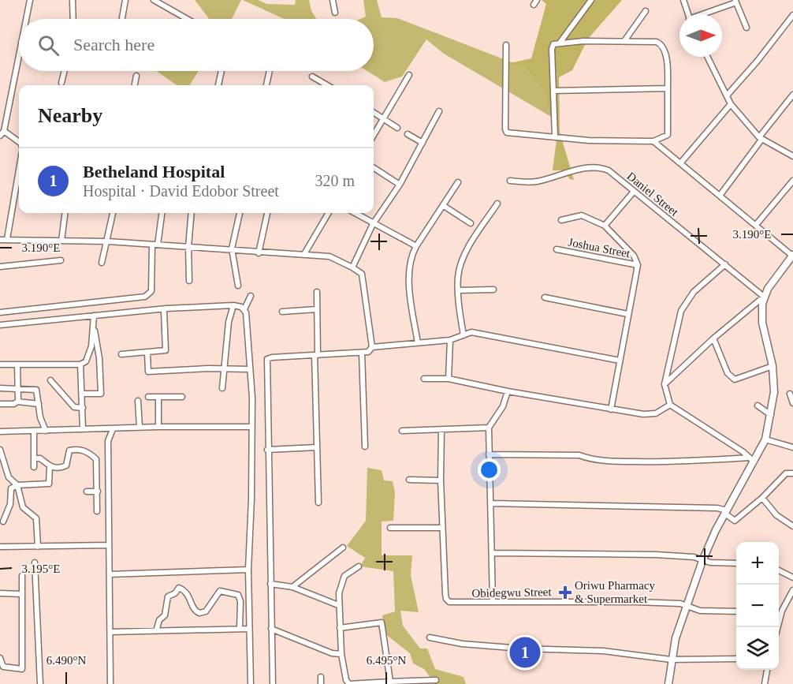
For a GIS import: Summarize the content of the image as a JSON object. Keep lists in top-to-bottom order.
{
  "streets": {
    "street": ["Daniel Street", "Joshua Street", "Obidegwu Street"]
  },
  "places": {
    "health": ["Oriwu Pharmacy & Supermarket"]
  },
  "north": "right",
  "page": {
    "search": "Search here",
    "heading": "Nearby",
    "list": [
      {
        "mark": "1",
        "name": "Betheland Hospital",
        "note": "Hospital · David Edobor Street",
        "value": "320 m"
      }
    ],
    "map_buttons": ["+", "−"],
    "pins": "1"
  },
  "coordinates": [
    "3.190°E",
    "3.195°E",
    "6.490°N",
    "6.495°N"
  ]
}
